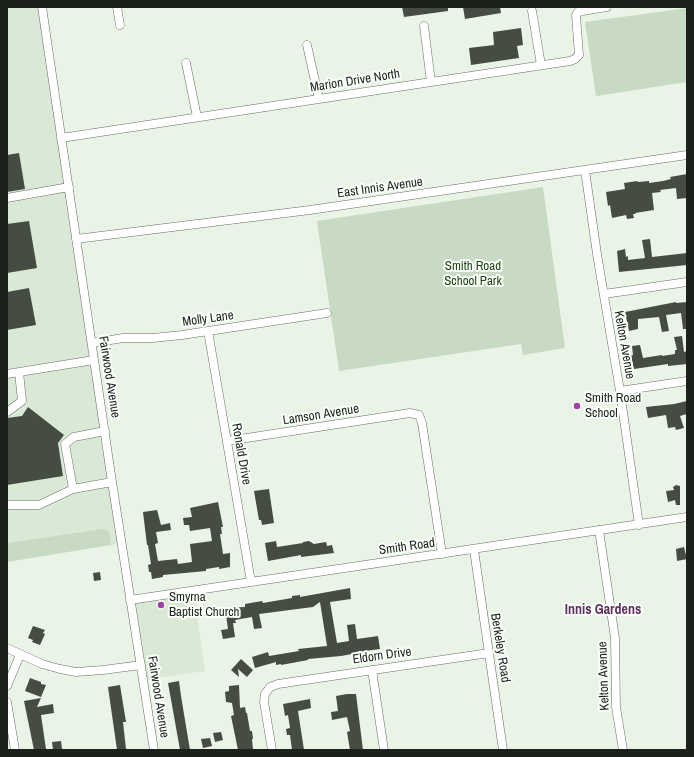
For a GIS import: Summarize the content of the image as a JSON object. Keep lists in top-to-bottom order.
{
  "streets": {
    "street": [
      "Marion Drive North",
      "East Innis Avenue",
      "Molly Lane",
      "Kelton Avenue",
      "Fairwood Avenue",
      "Lamson Avenue",
      "Ronald Drive",
      "Smith Road",
      "Berkeley Road",
      "Eldorn Drive"
    ]
  },
  "crossings": [
    ["Marion Drive North", "Fairwood Avenue"],
    ["East Innis Avenue", "Kelton Avenue"],
    ["East Innis Avenue", "Fairwood Avenue"],
    ["Molly Lane", "Fairwood Avenue"],
    ["Molly Lane", "Ronald Drive"],
    ["Kelton Avenue", "Smith Road"],
    ["Fairwood Avenue", "Smith Road"],
    ["Lamson Avenue", "Ronald Drive"],
    ["Lamson Avenue", "Smith Road"],
    ["Ronald Drive", "Smith Road"],
    ["Smith Road", "Berkeley Road"],
    ["Berkeley Road", "Eldorn Drive"]
  ],
  "districts": ["Innis Gardens"],
  "parks": ["Smith Road School Park"],
  "places": ["Smith Road School", "Smyrna Baptist Church"]
}
